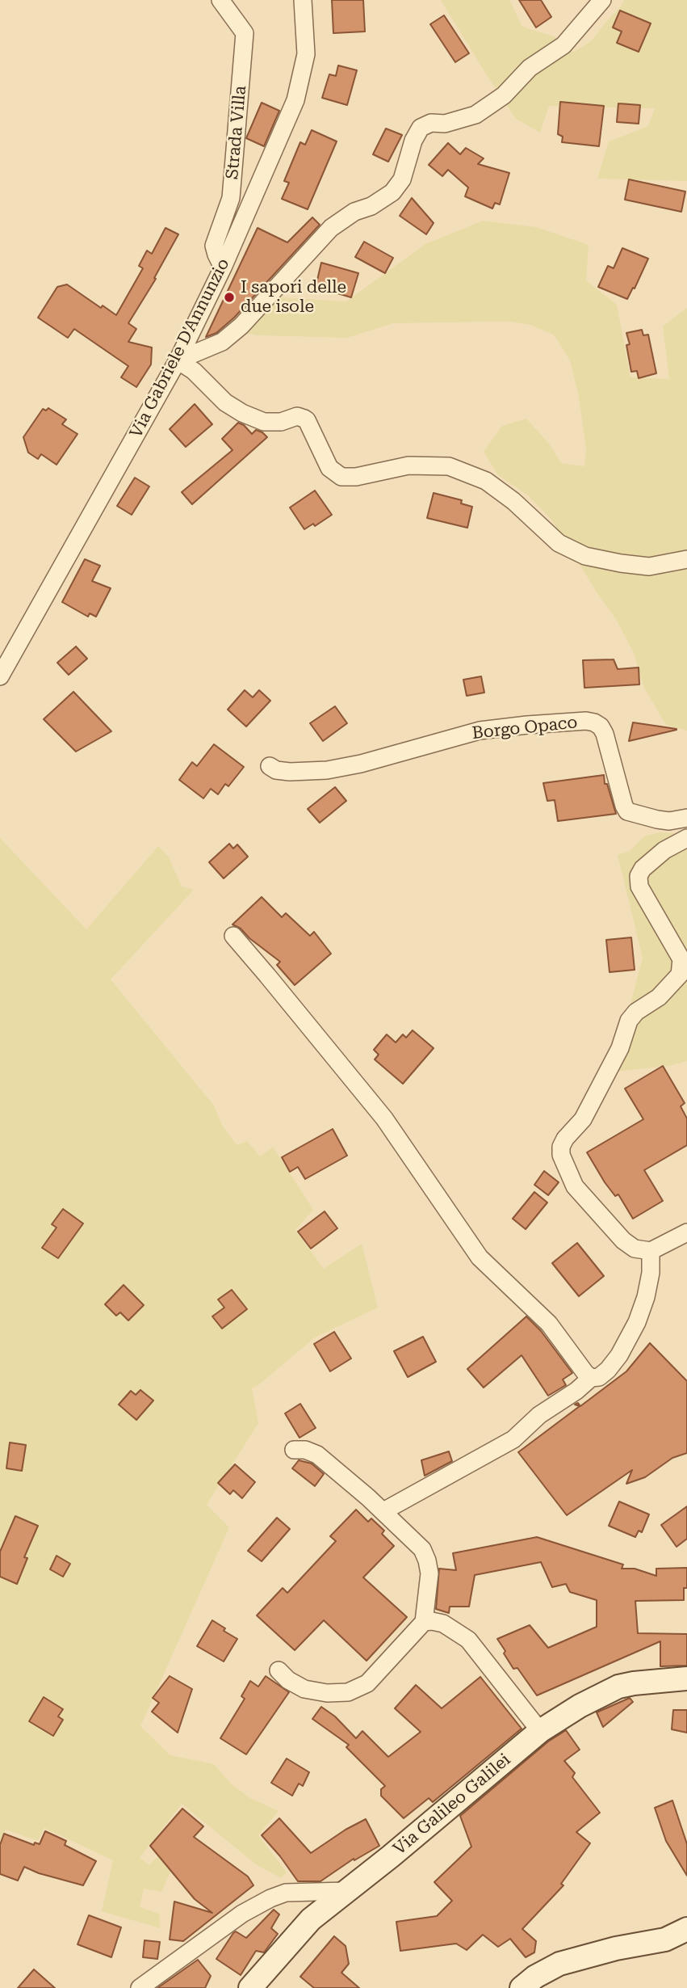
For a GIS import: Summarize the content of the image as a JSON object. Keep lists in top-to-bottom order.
{
  "streets": {
    "main road": ["Via Galileo Galilei"],
    "street": ["Strada Villa", "Via Gabriele D'Annunzio", "Borgo Opaco"]
  },
  "crossings": [
    ["Strada Villa", "Via Gabriele D'Annunzio"]
  ],
  "places": ["I sapori delle due isole"]
}
